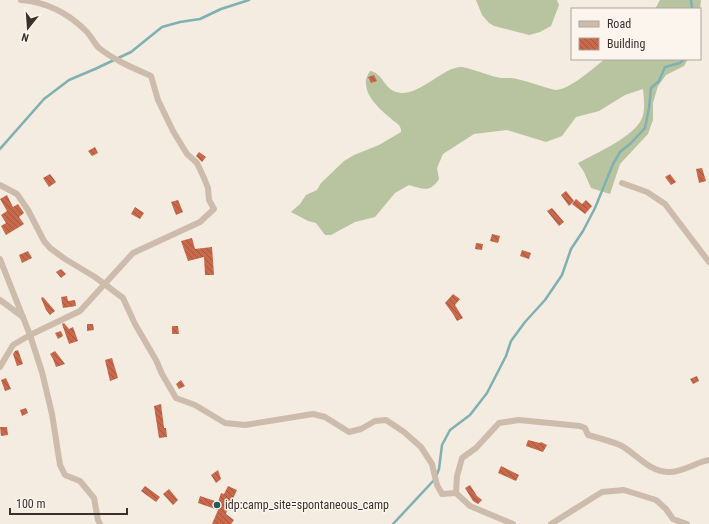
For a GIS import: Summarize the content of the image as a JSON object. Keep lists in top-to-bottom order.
{
  "places": ["idp:camp_site=spontaneous_camp"],
  "legend": ["Road", "Building"],
  "scale_bar": "100 m",
  "north": "bottom"
}
